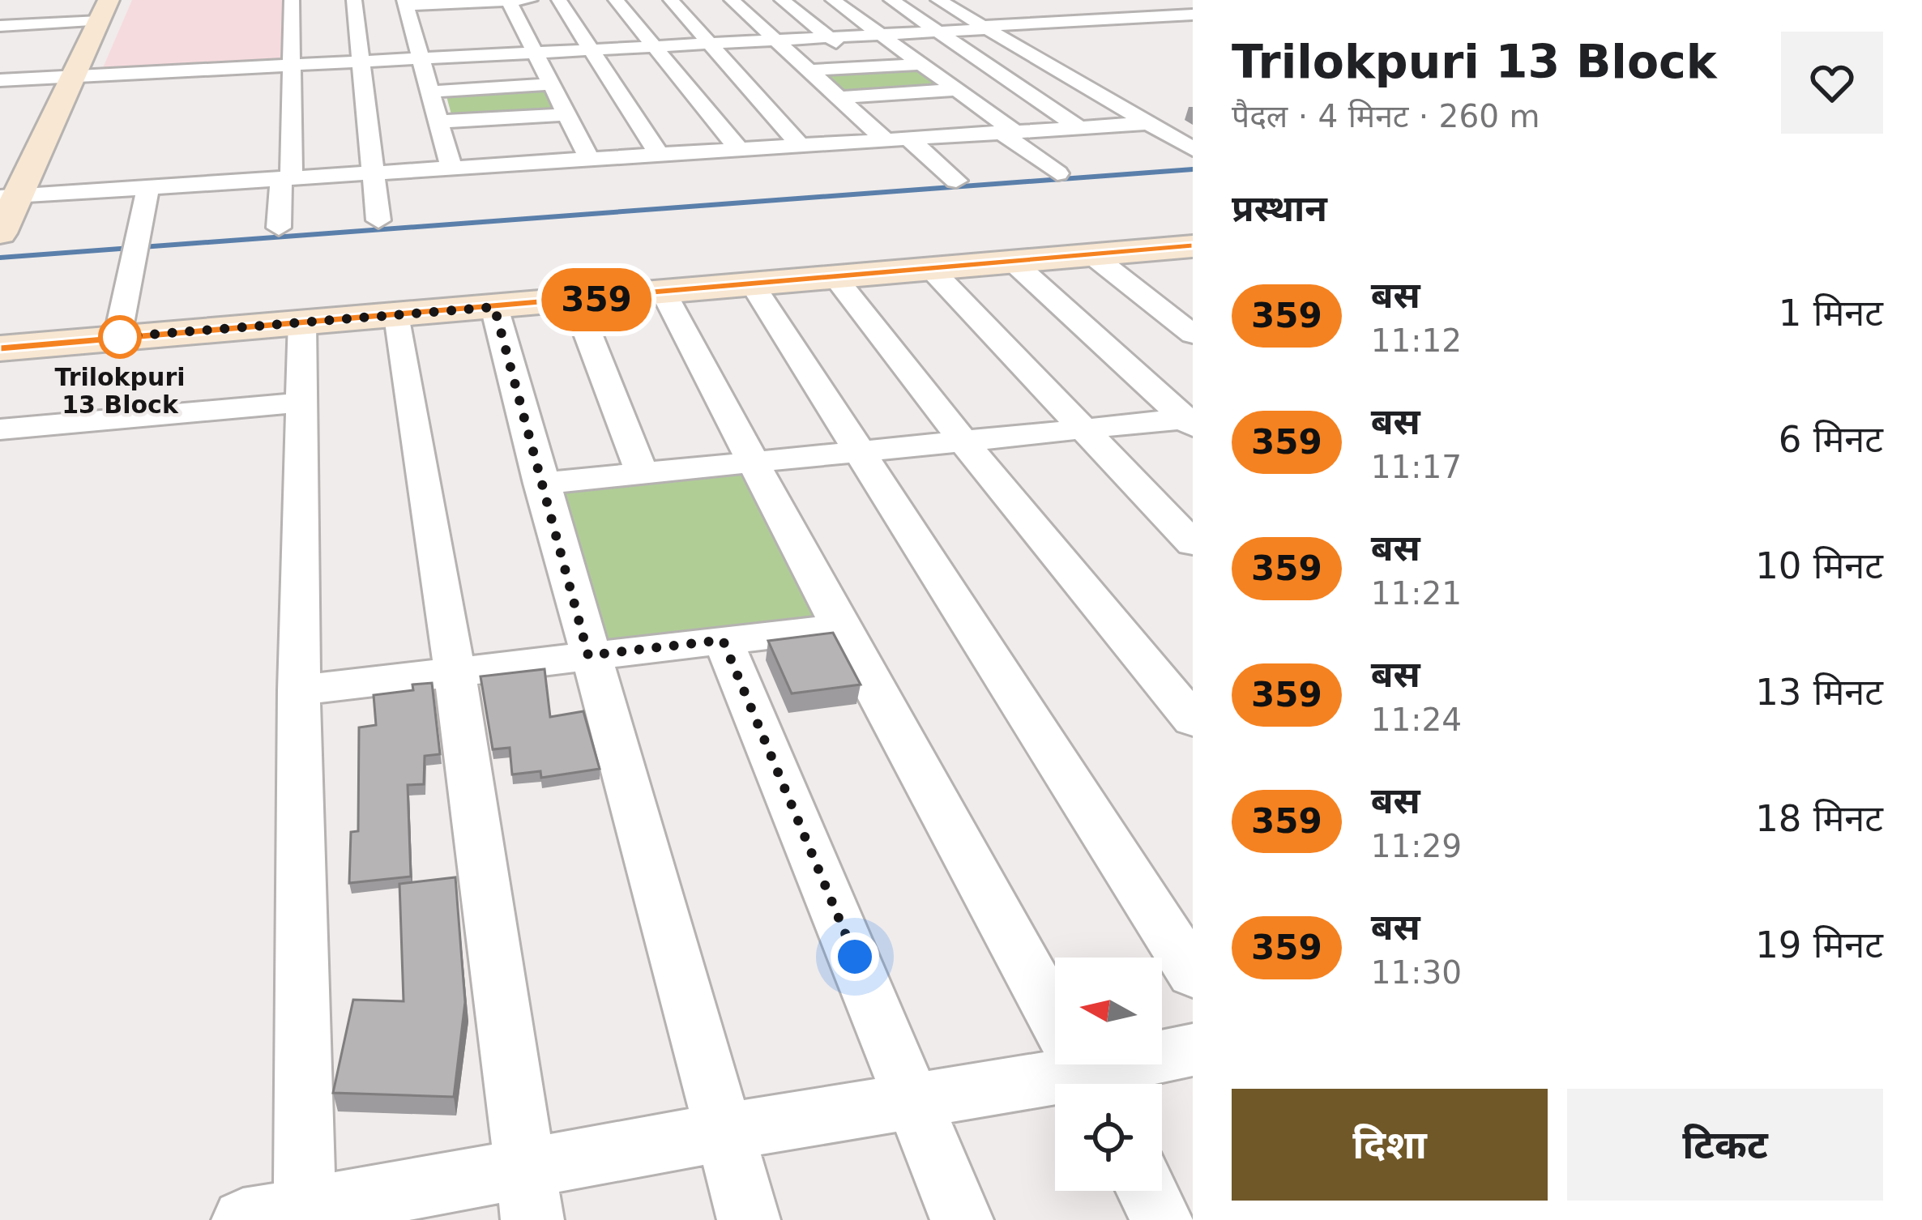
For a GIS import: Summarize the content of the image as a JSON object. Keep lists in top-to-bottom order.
{
  "places": ["Trilokpuri 13 Block"],
  "lines": ["bus line 359"],
  "north": "left",
  "page": {
    "on_map": "359",
    "heading": [
      ["Trilokpuri 13 Block", "पैदल · 4 मिनट · 260 m"],
      "प्रस्थान"
    ],
    "list": [
      {
        "mark": "359",
        "name": "बस",
        "note": "11:12",
        "value": "1 मिनट"
      },
      {
        "mark": "359",
        "name": "बस",
        "note": "11:17",
        "value": "6 मिनट"
      },
      {
        "mark": "359",
        "name": "बस",
        "note": "11:21",
        "value": "10 मिनट"
      },
      {
        "mark": "359",
        "name": "बस",
        "note": "11:24",
        "value": "13 मिनट"
      },
      {
        "mark": "359",
        "name": "बस",
        "note": "11:29",
        "value": "18 मिनट"
      },
      {
        "mark": "359",
        "name": "बस",
        "note": "11:30",
        "value": "19 मिनट"
      }
    ],
    "buttons": ["दिशा", "टिकट"]
  }
}
